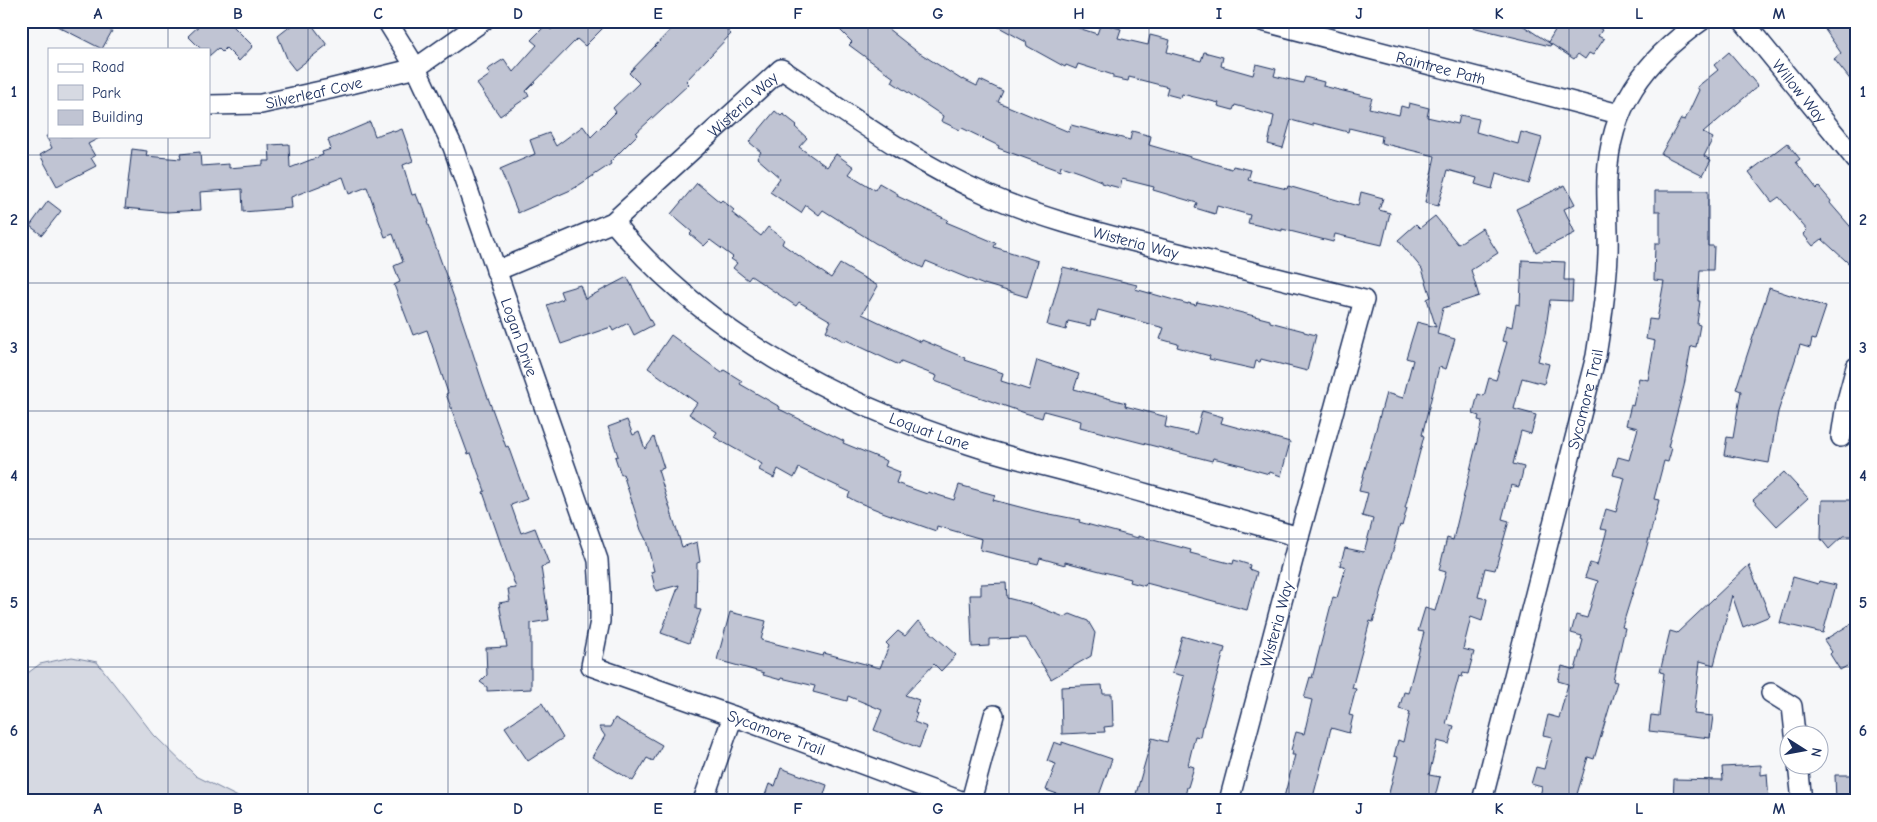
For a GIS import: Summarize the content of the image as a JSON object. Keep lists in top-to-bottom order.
{
  "streets": {
    "street": [
      "Raintree Path",
      "Willow Way",
      "Silverleaf Cove",
      "Wisteria Way",
      "Logan Drive",
      "Sycamore Trail",
      "Loquat Lane"
    ]
  },
  "crossings": [
    ["Raintree Path", "Sycamore Trail"],
    ["Silverleaf Cove", "Logan Drive"],
    ["Wisteria Way", "Logan Drive"],
    ["Wisteria Way", "Loquat Lane"],
    ["Logan Drive", "Sycamore Trail"]
  ],
  "legend": ["Road", "Park", "Building"],
  "north": "right",
  "grid": {
    "columns": [
      "A",
      "B",
      "C",
      "D",
      "E",
      "F",
      "G",
      "H",
      "I",
      "J",
      "K",
      "L",
      "M"
    ],
    "rows": [
      "1",
      "2",
      "3",
      "4",
      "5",
      "6"
    ]
  }
}
